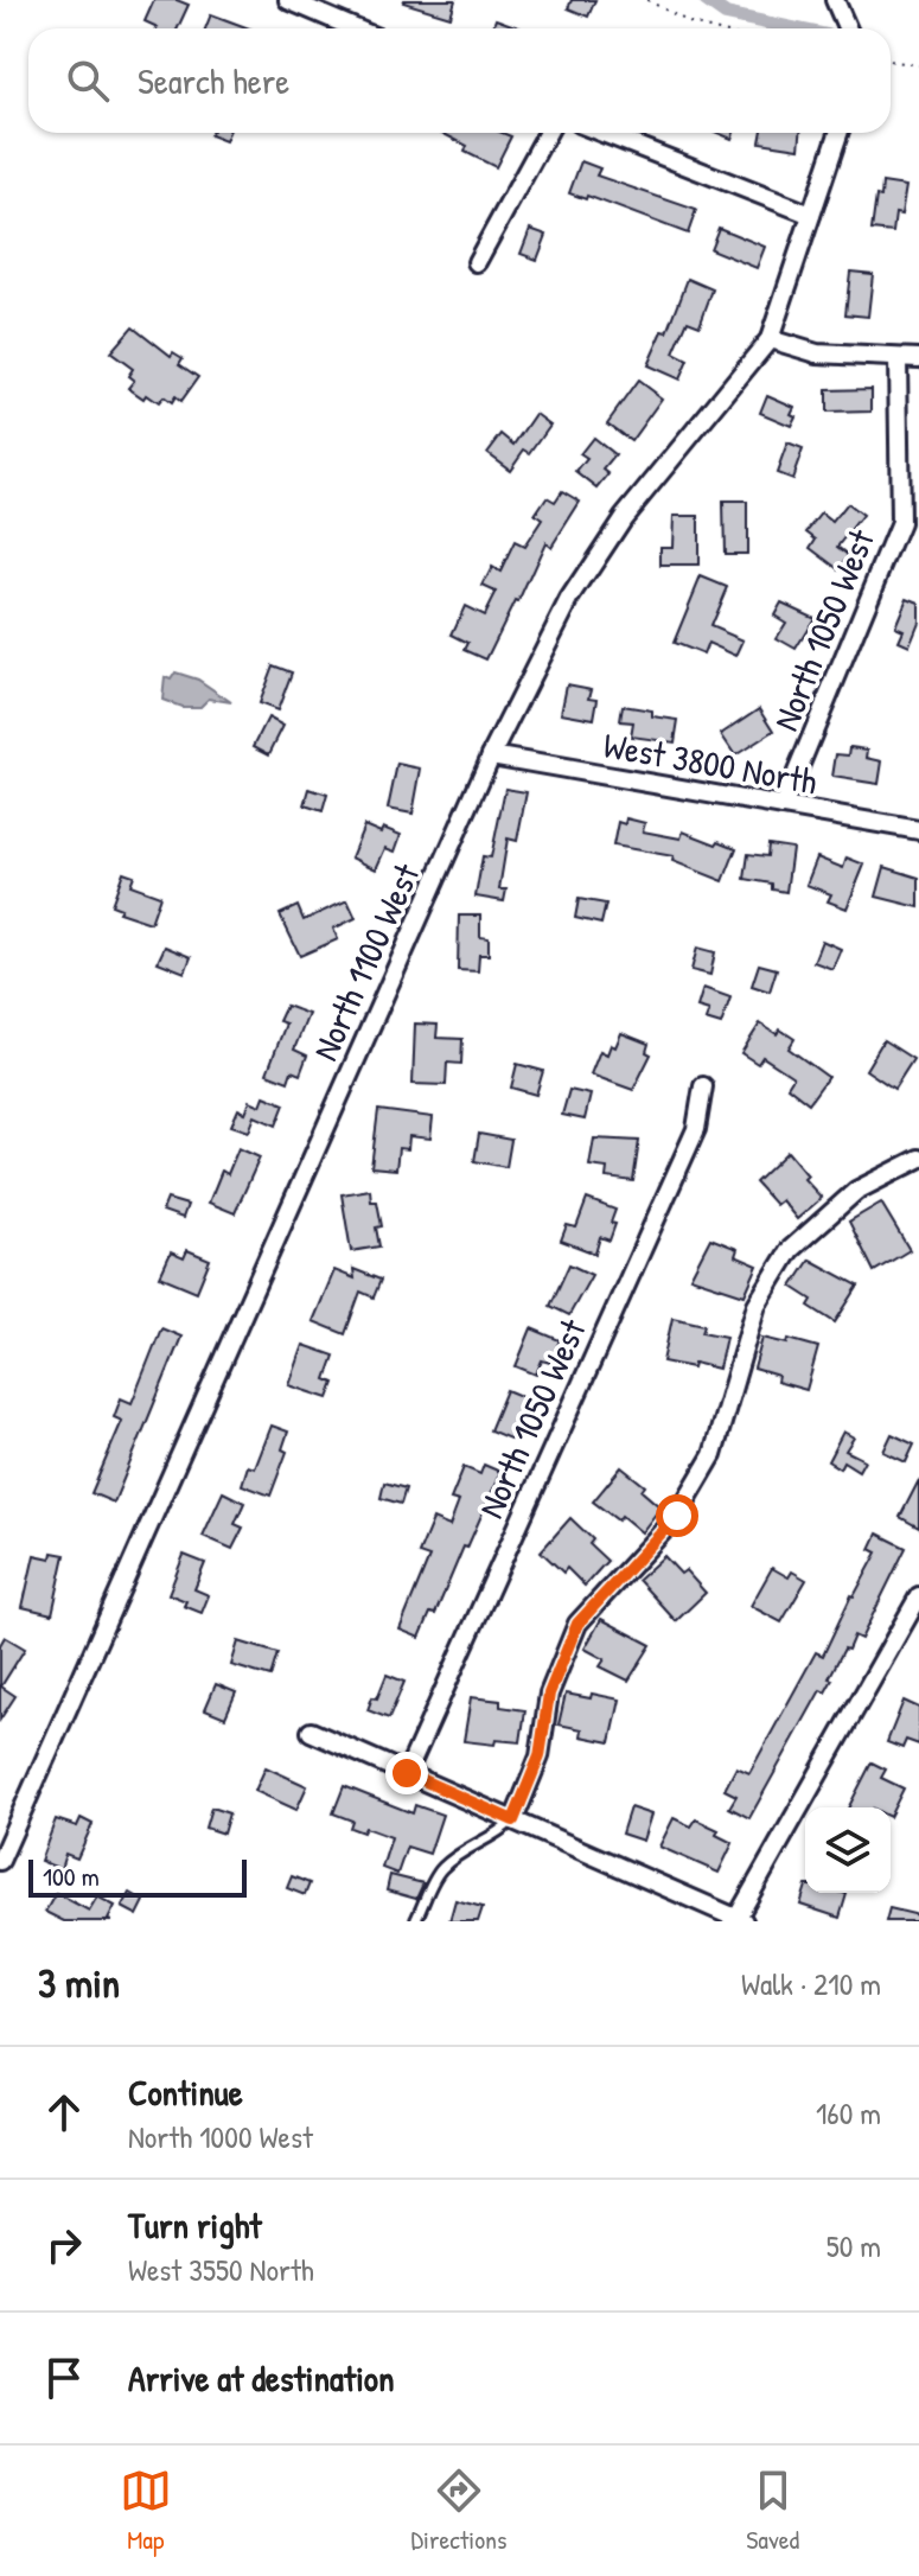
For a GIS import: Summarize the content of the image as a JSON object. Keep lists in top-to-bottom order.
{
  "streets": {
    "street": ["North 1050 West", "West 3800 North", "North 1100 West"]
  },
  "crossings": [
    ["North 1050 West", "West 3800 North"],
    ["West 3800 North", "North 1100 West"]
  ],
  "scale_bar": "100 m",
  "page": {
    "search": "Search here",
    "scale": "100 m",
    "heading": ["3 min", "Walk · 210 m"],
    "list": [
      ["Continue", "North 1000 West", "160 m"],
      ["Turn right", "West 3550 North", "50 m"],
      "Arrive at destination"
    ],
    "nav": ["Map", "Directions", "Saved"]
  }
}
